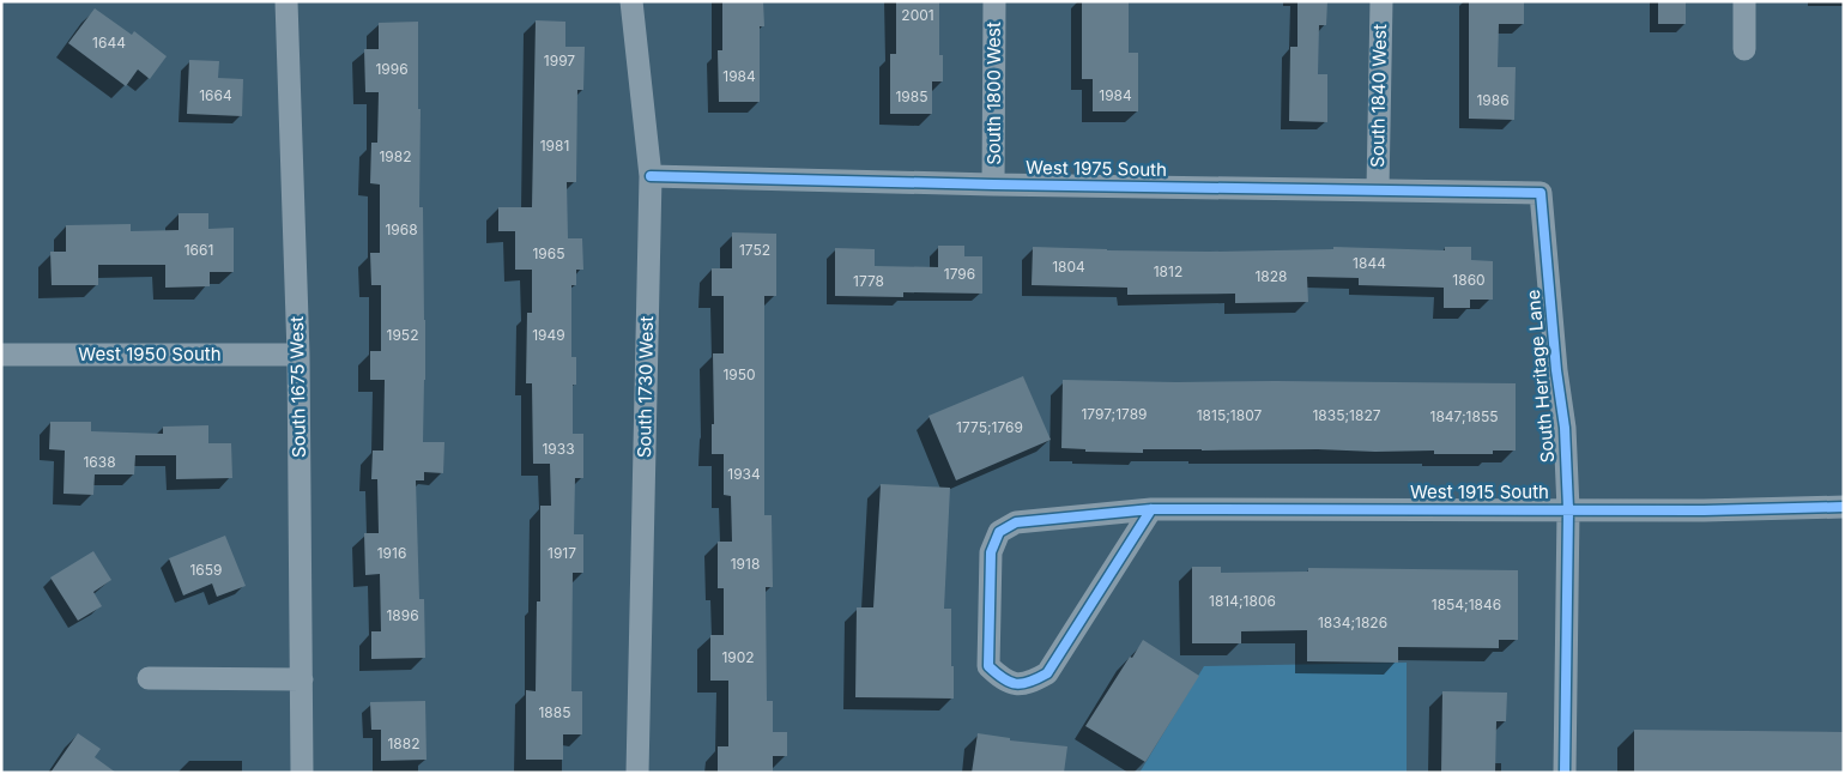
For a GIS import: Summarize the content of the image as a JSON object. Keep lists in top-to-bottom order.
{
  "streets": {
    "street": [
      "South 1800 West",
      "South 1840 West",
      "West 1975 South",
      "West 1950 South",
      "South Heritage Lane",
      "South 1675 West",
      "South 1730 West",
      "West 1915 South"
    ]
  },
  "crossings": [
    ["South 1800 West", "West 1975 South"],
    ["South 1840 West", "West 1975 South"],
    ["West 1975 South", "South Heritage Lane"],
    ["West 1975 South", "South 1730 West"],
    ["West 1950 South", "South 1675 West"],
    ["South Heritage Lane", "West 1915 South"]
  ],
  "house_numbers": [
    "2001",
    "1644",
    "1997",
    "1996",
    "1984",
    "1664",
    "1984",
    "1985",
    "1986",
    "1981",
    "1982",
    "1968",
    "1661",
    "1752",
    "1965",
    "1844",
    "1804",
    "1812",
    "1796",
    "1828",
    "1860",
    "1778",
    "1952",
    "1949",
    "1950",
    "1797;1789",
    "1815;1807",
    "1835;1827",
    "1847;1855",
    "1775;1769",
    "1933",
    "1638",
    "1934",
    "1916",
    "1917",
    "1918",
    "1659",
    "1814;1806",
    "1854;1846",
    "1896",
    "1834;1826",
    "1902",
    "1885",
    "1882"
  ]
}
